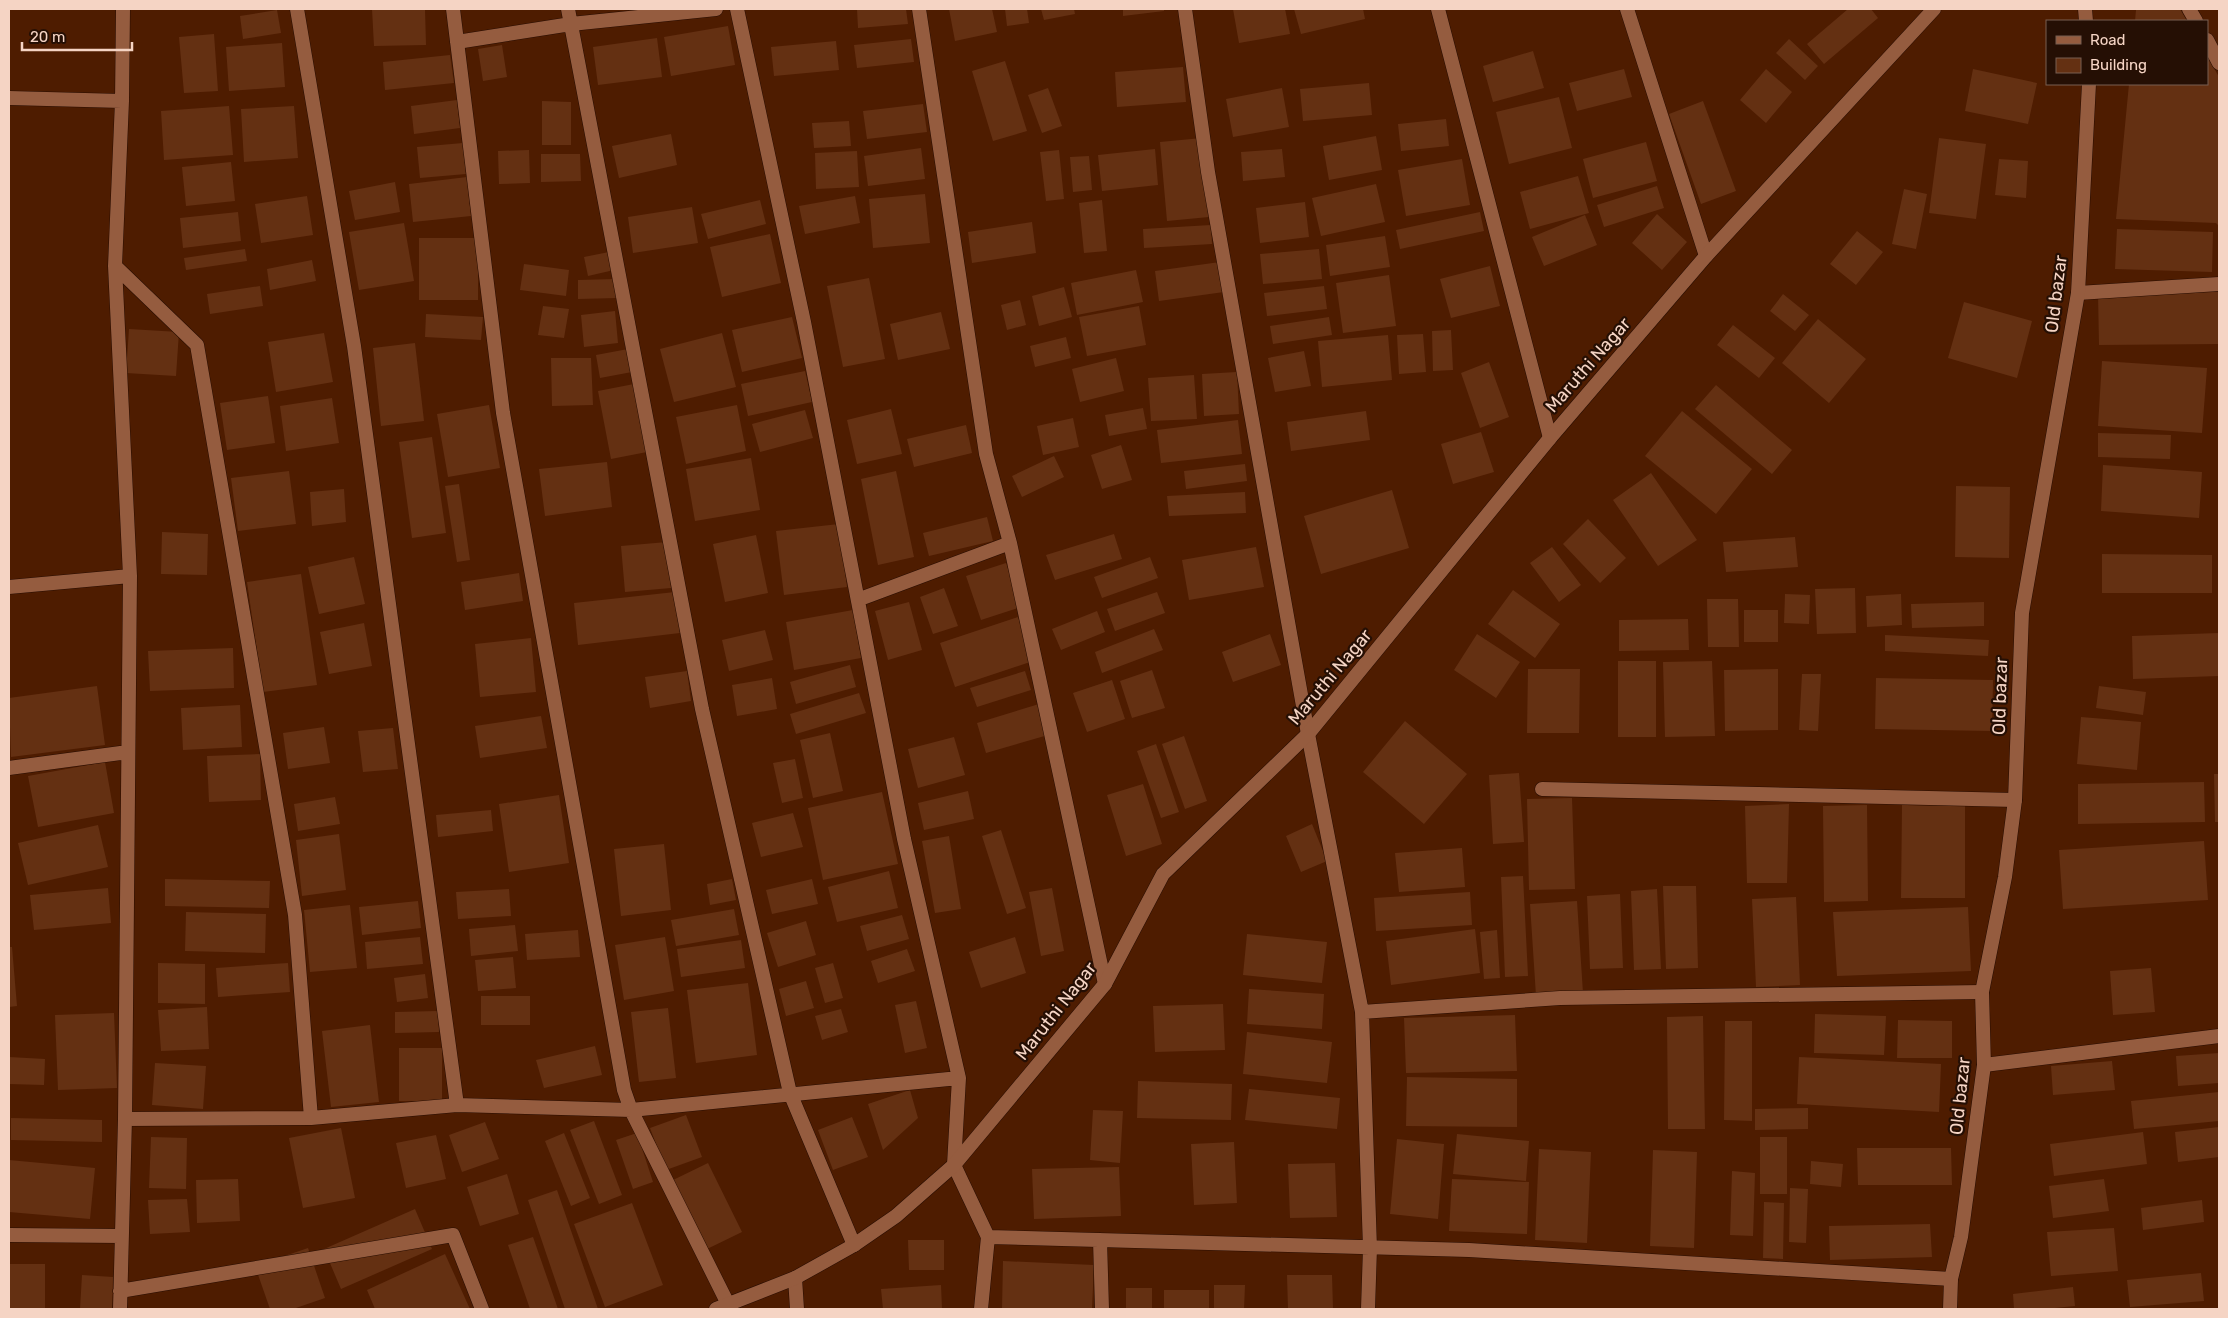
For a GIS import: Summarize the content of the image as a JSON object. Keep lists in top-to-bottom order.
{
  "streets": {
    "street": ["Old bazar", "Maruthi Nagar"]
  },
  "legend": ["Road", "Building"],
  "scale_bar": "20 m"
}
